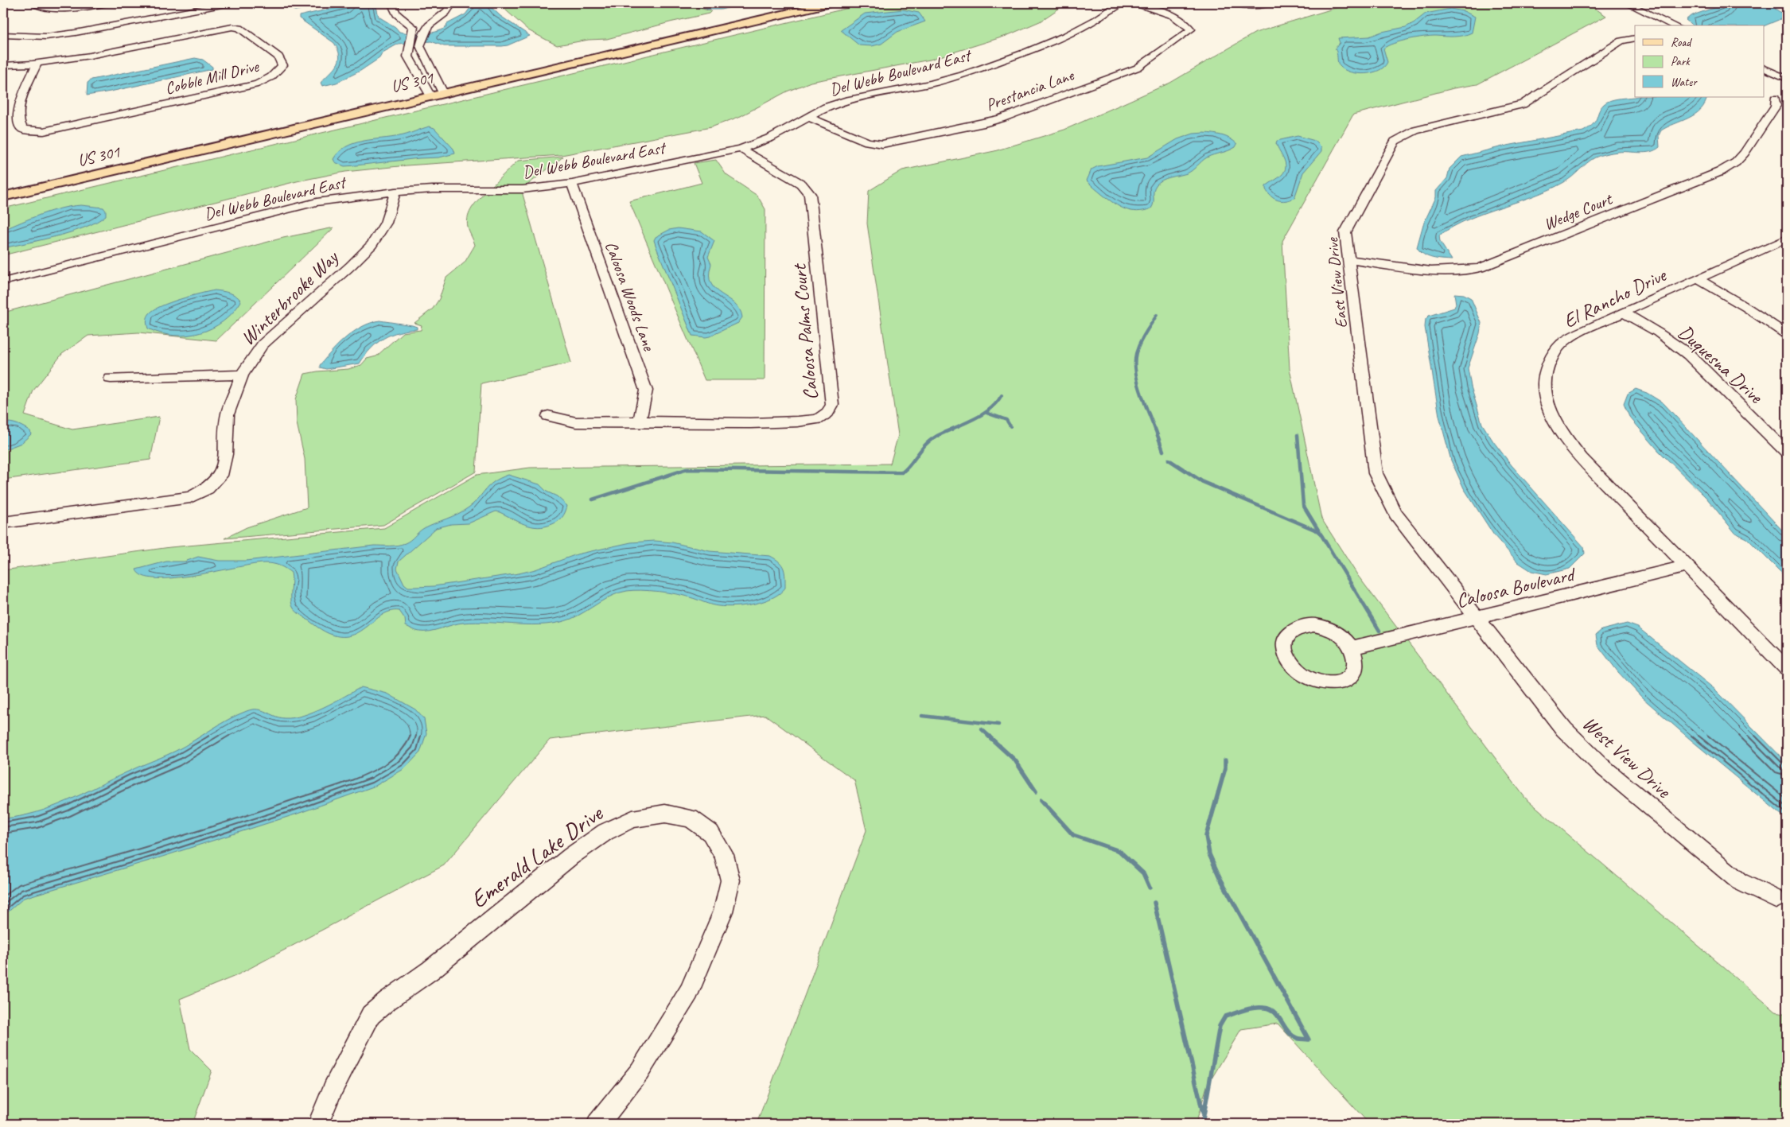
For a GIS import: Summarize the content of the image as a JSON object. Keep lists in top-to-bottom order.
{
  "streets": {
    "main road": ["US 301"],
    "street": [
      "Del Webb Boulevard East",
      "Cobble Mill Drive",
      "Prestancia Lane",
      "Wedge Court",
      "East View Drive",
      "Caloosa Woods Lane",
      "Winterbrooke Way",
      "El Rancho Drive",
      "Caloosa Palms Court",
      "Duquesna Drive",
      "Caloosa Boulevard",
      "West View Drive",
      "Emerald Lake Drive"
    ]
  },
  "crossings": [
    ["Del Webb Boulevard East", "Prestancia Lane"],
    ["Del Webb Boulevard East", "Caloosa Woods Lane"],
    ["Del Webb Boulevard East", "Winterbrooke Way"],
    ["Del Webb Boulevard East", "Caloosa Palms Court"],
    ["Wedge Court", "East View Drive"],
    ["East View Drive", "Caloosa Boulevard"],
    ["East View Drive", "West View Drive"],
    ["Caloosa Woods Lane", "Caloosa Palms Court"],
    ["El Rancho Drive", "Duquesna Drive"],
    ["El Rancho Drive", "Caloosa Boulevard"],
    ["Caloosa Boulevard", "West View Drive"]
  ],
  "legend": ["Road", "Park", "Water"]
}
